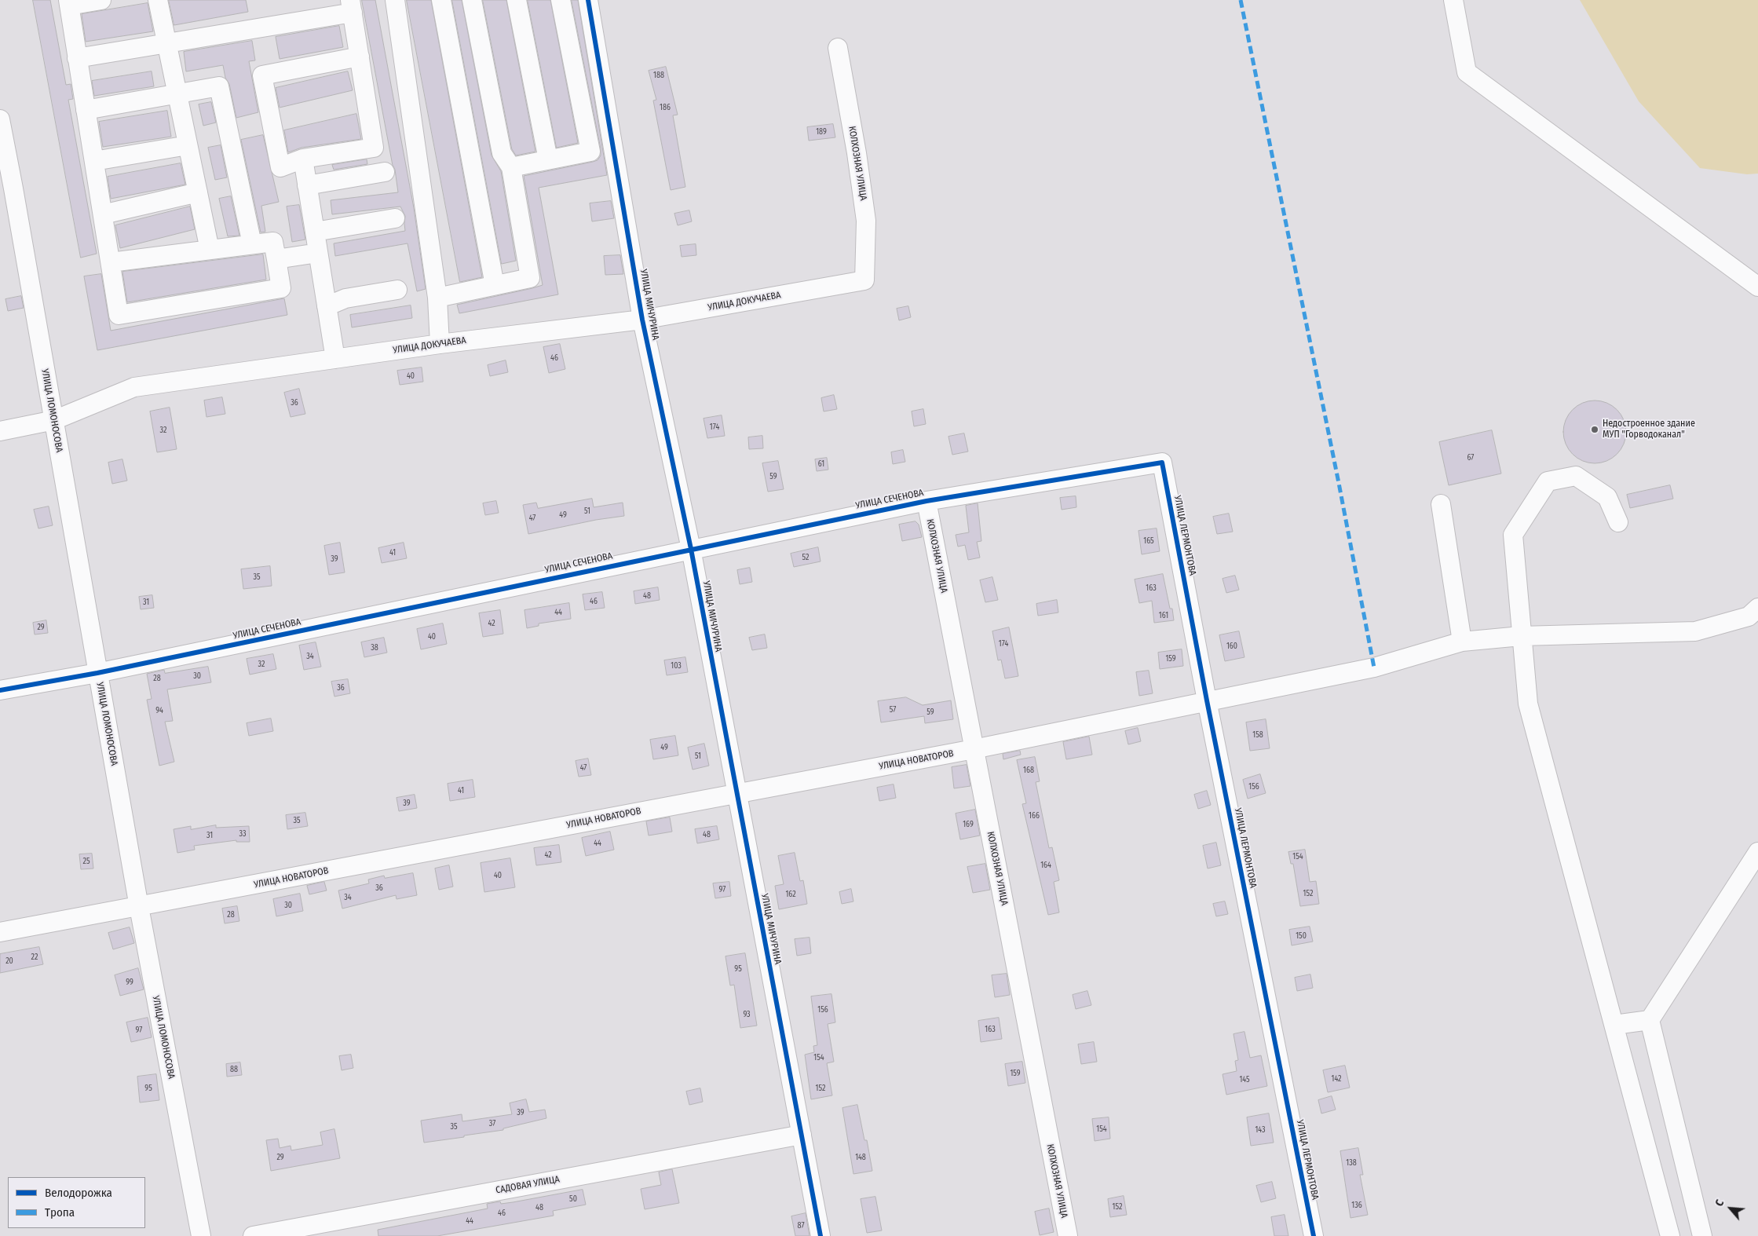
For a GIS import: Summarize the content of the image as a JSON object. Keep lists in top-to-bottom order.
{
  "streets": {
    "street": [
      "КОЛХОЗНАЯ УЛИЦА",
      "УЛИЦА ДОКУЧАЕВА",
      "УЛИЦА МИЧУРИНА",
      "УЛИЦА ЛОМОНОСОВА",
      "УЛИЦА СЕЧЕНОВА",
      "УЛИЦА ЛЕРМОНТОВА",
      "УЛИЦА НОВАТОРОВ",
      "САДОВАЯ УЛИЦА"
    ]
  },
  "crossings": [
    ["КОЛХОЗНАЯ УЛИЦА", "УЛИЦА ДОКУЧАЕВА"],
    ["КОЛХОЗНАЯ УЛИЦА", "УЛИЦА СЕЧЕНОВА"],
    ["КОЛХОЗНАЯ УЛИЦА", "УЛИЦА НОВАТОРОВ"],
    ["УЛИЦА ДОКУЧАЕВА", "УЛИЦА МИЧУРИНА"],
    ["УЛИЦА ДОКУЧАЕВА", "УЛИЦА ЛОМОНОСОВА"],
    ["УЛИЦА МИЧУРИНА", "УЛИЦА СЕЧЕНОВА"],
    ["УЛИЦА МИЧУРИНА", "УЛИЦА НОВАТОРОВ"],
    ["УЛИЦА МИЧУРИНА", "САДОВАЯ УЛИЦА"],
    ["УЛИЦА ЛОМОНОСОВА", "УЛИЦА СЕЧЕНОВА"],
    ["УЛИЦА ЛОМОНОСОВА", "УЛИЦА НОВАТОРОВ"],
    ["УЛИЦА СЕЧЕНОВА", "УЛИЦА ЛЕРМОНТОВА"],
    ["УЛИЦА ЛЕРМОНТОВА", "УЛИЦА НОВАТОРОВ"]
  ],
  "places": ["Недостроенное здание МУП \"Горводоканал\""],
  "house_numbers": [
    "188",
    "186",
    "189",
    "46",
    "40",
    "36",
    "174",
    "32",
    "67",
    "61",
    "59",
    "51",
    "49",
    "47",
    "165",
    "41",
    "52",
    "39",
    "35",
    "163",
    "48",
    "46",
    "31",
    "44",
    "161",
    "42",
    "29",
    "40",
    "174",
    "160",
    "38",
    "34",
    "159",
    "32",
    "103",
    "30",
    "28",
    "36",
    "57",
    "94",
    "59",
    "158",
    "49",
    "51",
    "47",
    "168",
    "156",
    "41",
    "39",
    "166",
    "35",
    "169",
    "33",
    "48",
    "31",
    "44",
    "42",
    "154",
    "25",
    "164",
    "40",
    "36",
    "97",
    "152",
    "162",
    "34",
    "30",
    "28",
    "150",
    "22",
    "20",
    "95",
    "99",
    "156",
    "93",
    "163",
    "97",
    "154",
    "88",
    "159",
    "142",
    "145",
    "95",
    "152",
    "39",
    "37",
    "35",
    "154",
    "143",
    "29",
    "148",
    "138",
    "50",
    "136",
    "152",
    "48",
    "46",
    "44",
    "87"
  ],
  "legend": ["Велодорожка", "Тропа"],
  "north": "top left"
}
